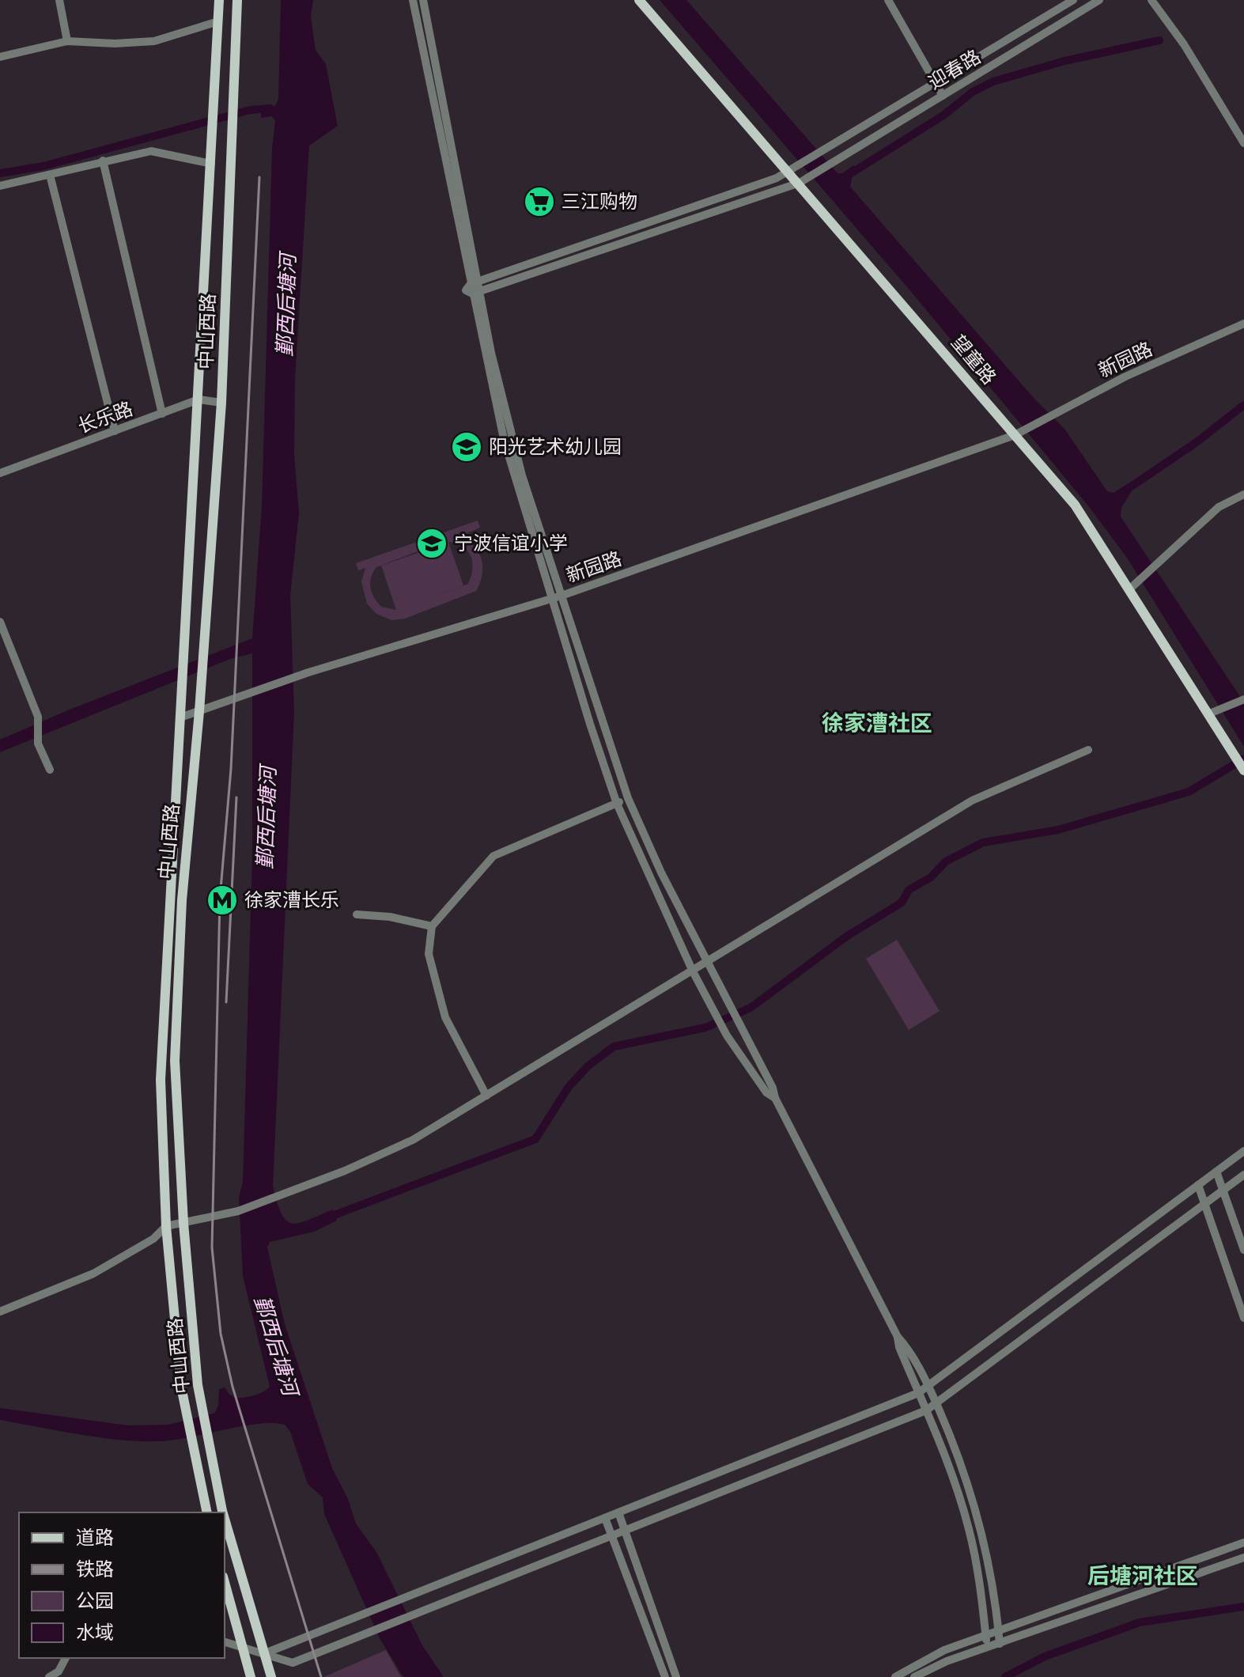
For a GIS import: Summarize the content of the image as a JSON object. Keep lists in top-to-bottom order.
{
  "streets": {
    "main road": ["中山西路", "望童路"],
    "street": ["迎春路", "新园路", "长乐路"]
  },
  "crossings": [
    ["迎春路", "望童路"],
    ["中山西路", "新园路"],
    ["中山西路", "长乐路"],
    ["望童路", "新园路"]
  ],
  "districts": ["徐家漕社区", "后塘河社区"],
  "water": ["鄞西后塘河"],
  "places": {
    "supermarket": ["三江购物"],
    "school or university": ["阳光艺术幼儿园", "宁波信谊小学"],
    "metro station": ["徐家漕长乐"]
  },
  "legend": [
    "道路",
    "铁路",
    "公园",
    "水域"
  ]
}
